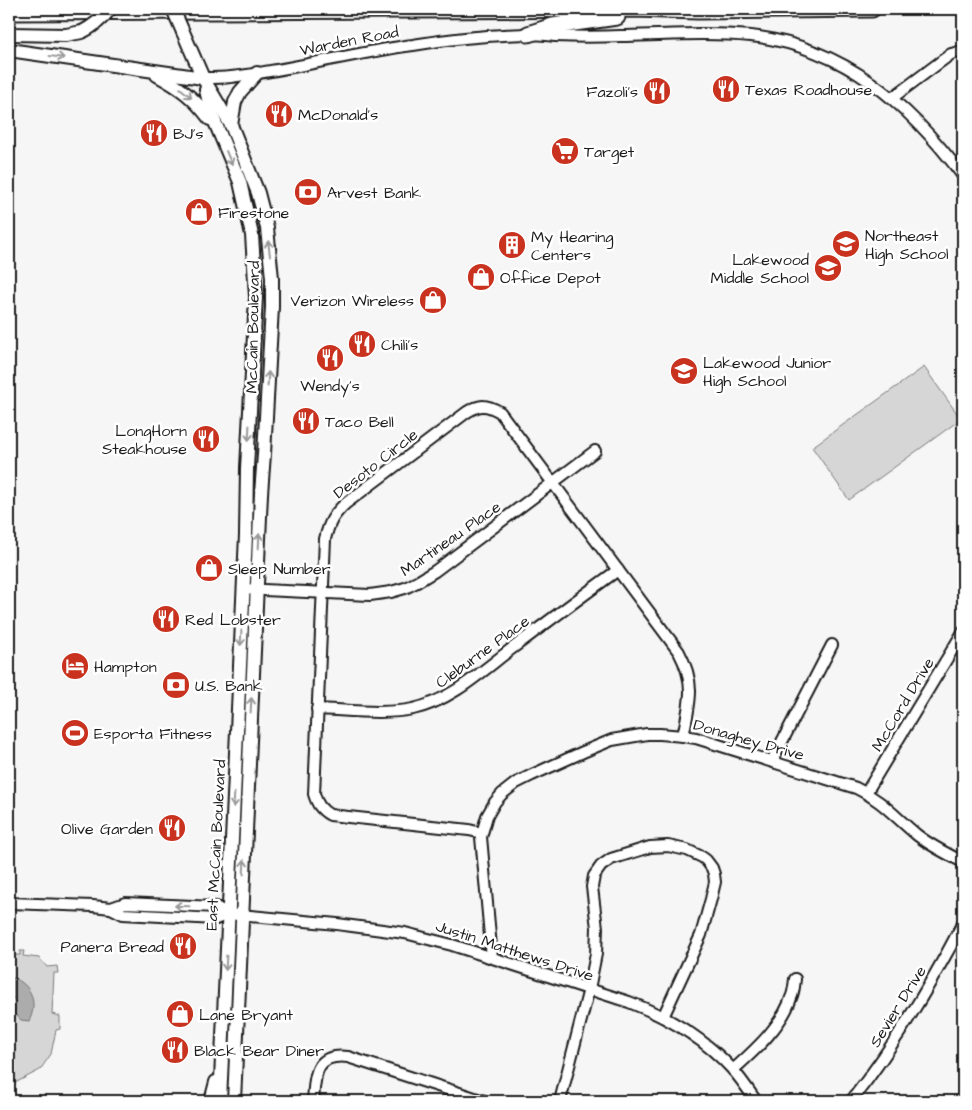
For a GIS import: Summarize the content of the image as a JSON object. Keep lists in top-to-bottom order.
{
  "streets": {
    "main road": ["Warden Road", "McCain Boulevard", "East McCain Boulevard"],
    "street": [
      "Desoto Circle",
      "Martineau Place",
      "Cleburne Place",
      "McCord Drive",
      "Donaghey Drive",
      "Justin Matthews Drive",
      "Sevier Drive"
    ]
  },
  "crossings": [
    ["Warden Road", "McCain Boulevard"],
    ["McCain Boulevard", "Martineau Place"],
    ["McCain Boulevard", "East McCain Boulevard"],
    ["Desoto Circle", "Martineau Place"],
    ["Desoto Circle", "Cleburne Place"],
    ["Desoto Circle", "Donaghey Drive"],
    ["Martineau Place", "East McCain Boulevard"],
    ["McCord Drive", "Donaghey Drive"],
    ["Donaghey Drive", "Justin Matthews Drive"],
    ["East McCain Boulevard", "Justin Matthews Drive"]
  ],
  "places": {
    "restaurant": [
      "Texas Roadhouse",
      "Fazoli's",
      "McDonald's",
      "BJ's",
      "Chili's",
      "Wendy's",
      "Taco Bell",
      "LongHorn Steakhouse",
      "Red Lobster",
      "Olive Garden",
      "Panera Bread",
      "Black Bear Diner"
    ],
    "supermarket": ["Target"],
    "bank": ["Arvest Bank", "U.S. Bank"],
    "shop": [
      "Firestone",
      "Office Depot",
      "Verizon Wireless",
      "Sleep Number",
      "Lane Bryant"
    ],
    "school or university": ["Northeast High School", "Lakewood Middle School", "Lakewood Junior High School"],
    "building": ["My Hearing Centers"],
    "hotel": ["Hampton"],
    "sports": ["Esporta Fitness"]
  }
}
